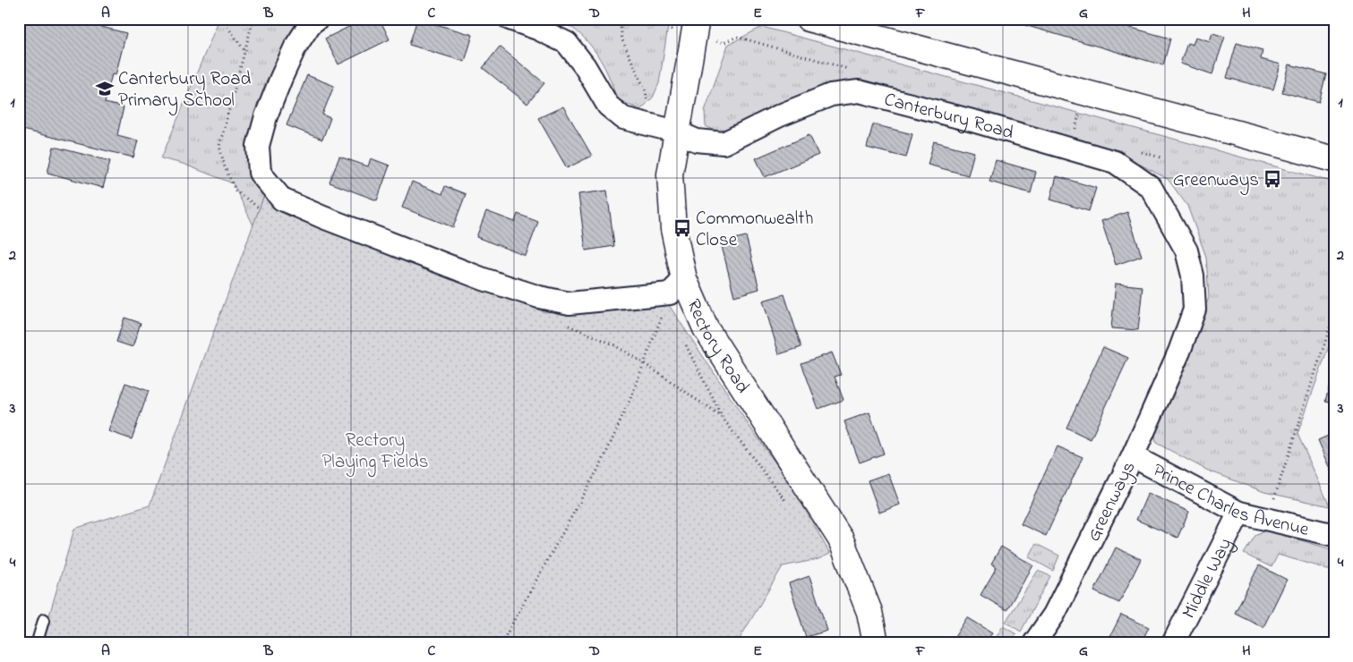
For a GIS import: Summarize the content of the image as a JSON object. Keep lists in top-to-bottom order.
{
  "streets": {
    "street": [
      "Canterbury Road",
      "Rectory Road",
      "Prince Charles Avenue",
      "Greenways",
      "Middle Way"
    ]
  },
  "crossings": [
    ["Canterbury Road", "Rectory Road"],
    ["Canterbury Road", "Greenways"],
    ["Prince Charles Avenue", "Greenways"],
    ["Prince Charles Avenue", "Middle Way"]
  ],
  "parks": ["Rectory Playing Fields"],
  "places": {
    "school or university": ["Canterbury Road Primary School"],
    "bus stop": ["Greenways", "Commonwealth Close"]
  },
  "grid": {
    "columns": [
      "A",
      "B",
      "C",
      "D",
      "E",
      "F",
      "G",
      "H"
    ],
    "rows": [
      "1",
      "2",
      "3",
      "4"
    ]
  }
}
